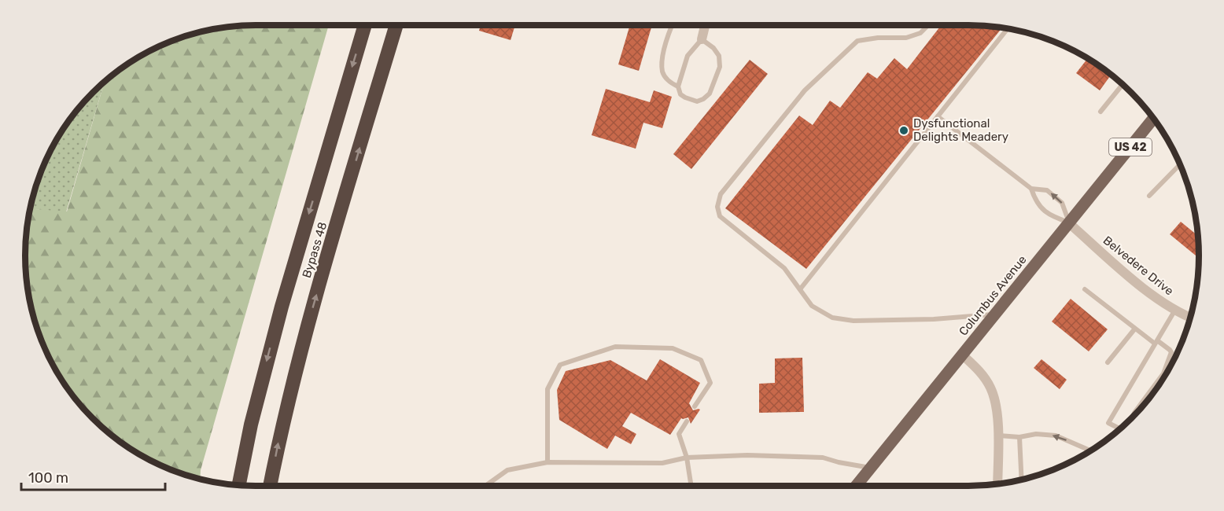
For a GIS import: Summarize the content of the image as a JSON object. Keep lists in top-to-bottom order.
{
  "streets": {
    "highway": ["Bypass 48"],
    "main road": ["US 42", "Columbus Avenue"],
    "street": ["Belvedere Drive"]
  },
  "crossings": [
    ["Belvedere Drive", "Columbus Avenue"]
  ],
  "places": ["Dysfunctional Delights Meadery"],
  "scale_bar": "100 m"
}
